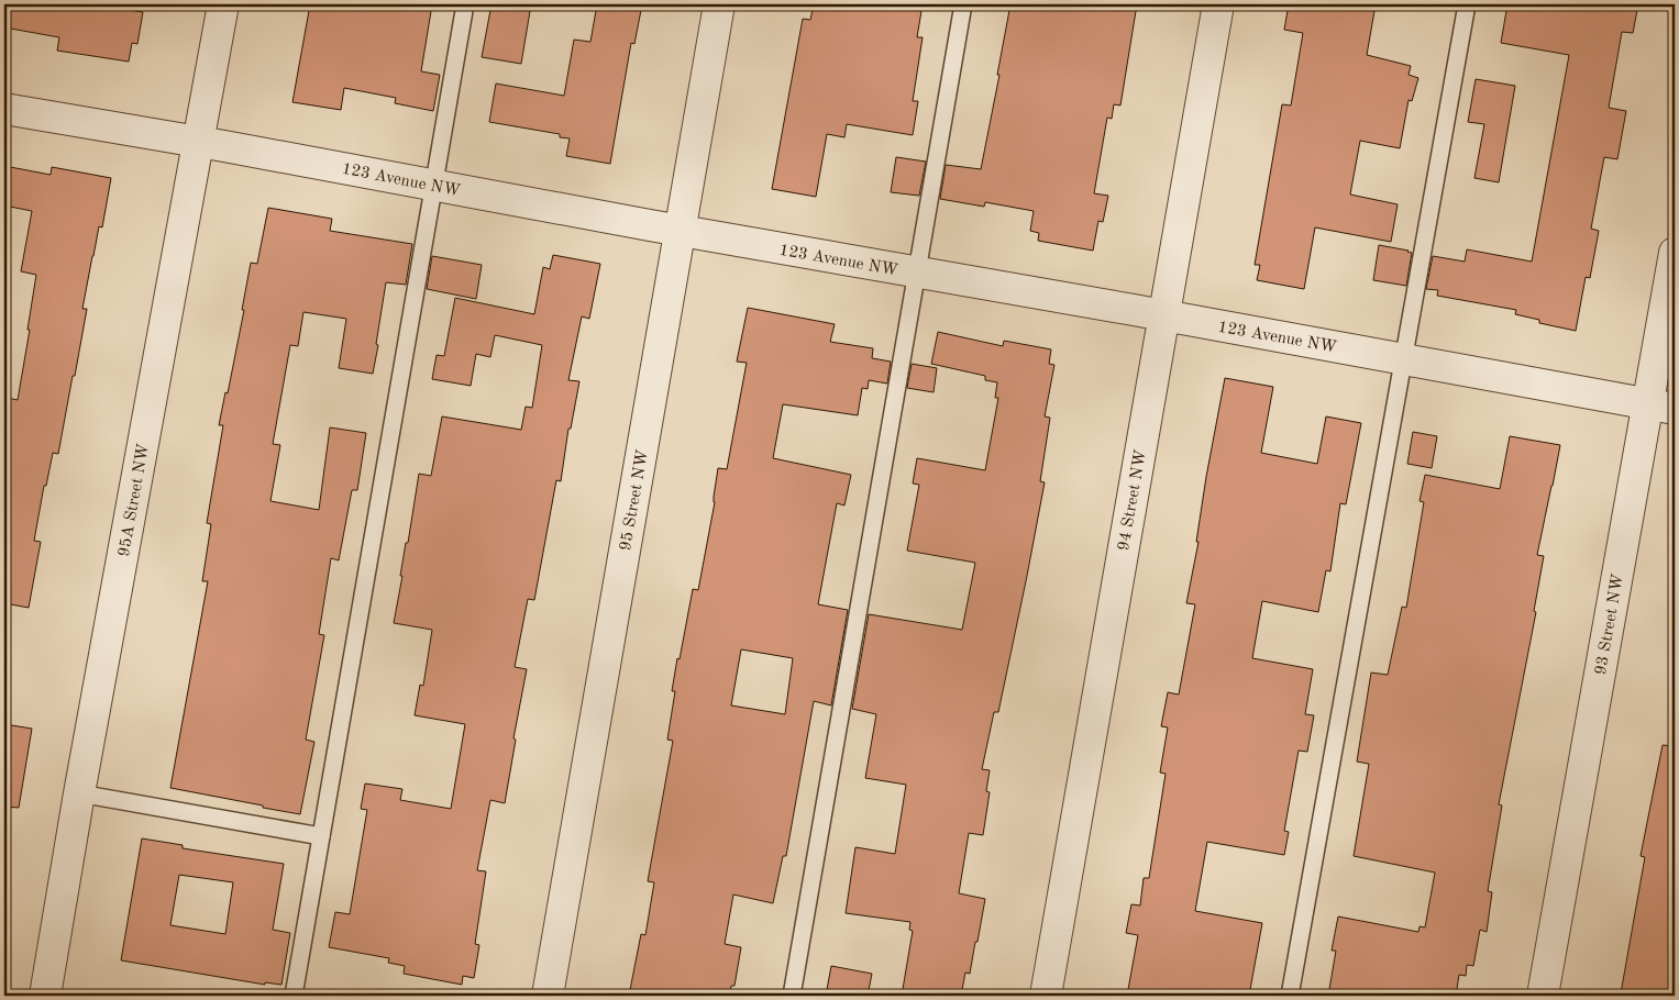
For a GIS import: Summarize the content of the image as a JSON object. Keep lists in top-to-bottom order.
{
  "streets": {
    "street": [
      "123 Avenue NW",
      "95A Street NW",
      "95 Street NW",
      "94 Street NW",
      "93 Street NW"
    ]
  },
  "crossings": [
    ["123 Avenue NW", "95A Street NW"],
    ["123 Avenue NW", "95 Street NW"],
    ["123 Avenue NW", "94 Street NW"],
    ["123 Avenue NW", "93 Street NW"]
  ]
}
